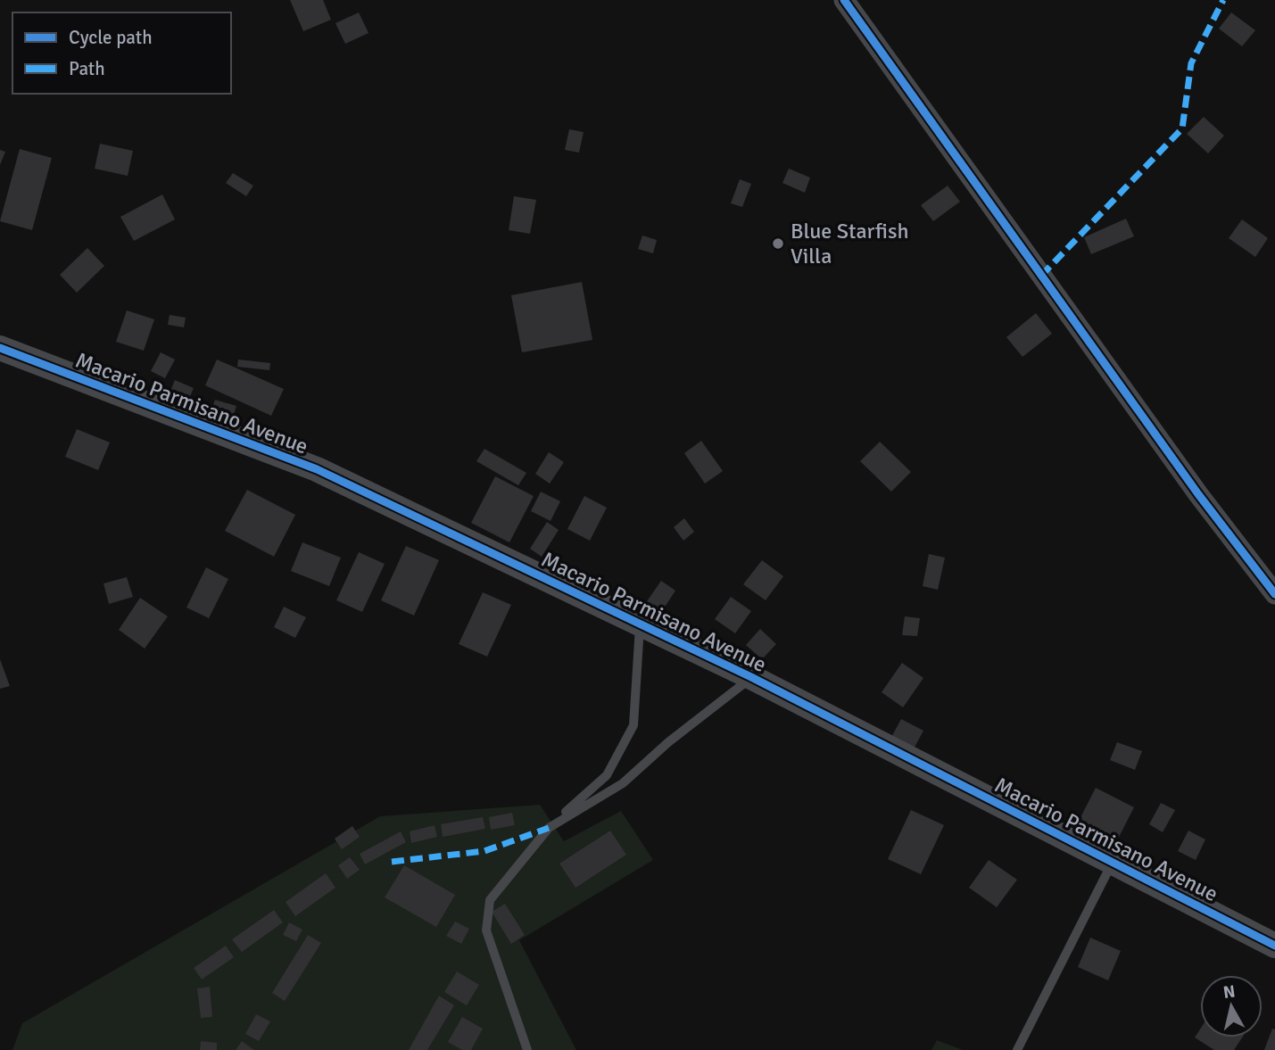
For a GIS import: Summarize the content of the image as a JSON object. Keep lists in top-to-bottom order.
{
  "streets": {
    "street": ["Macario Parmisano Avenue"]
  },
  "places": ["Blue Starfish Villa"],
  "legend": ["Cycle path", "Path"],
  "north": "top"
}
